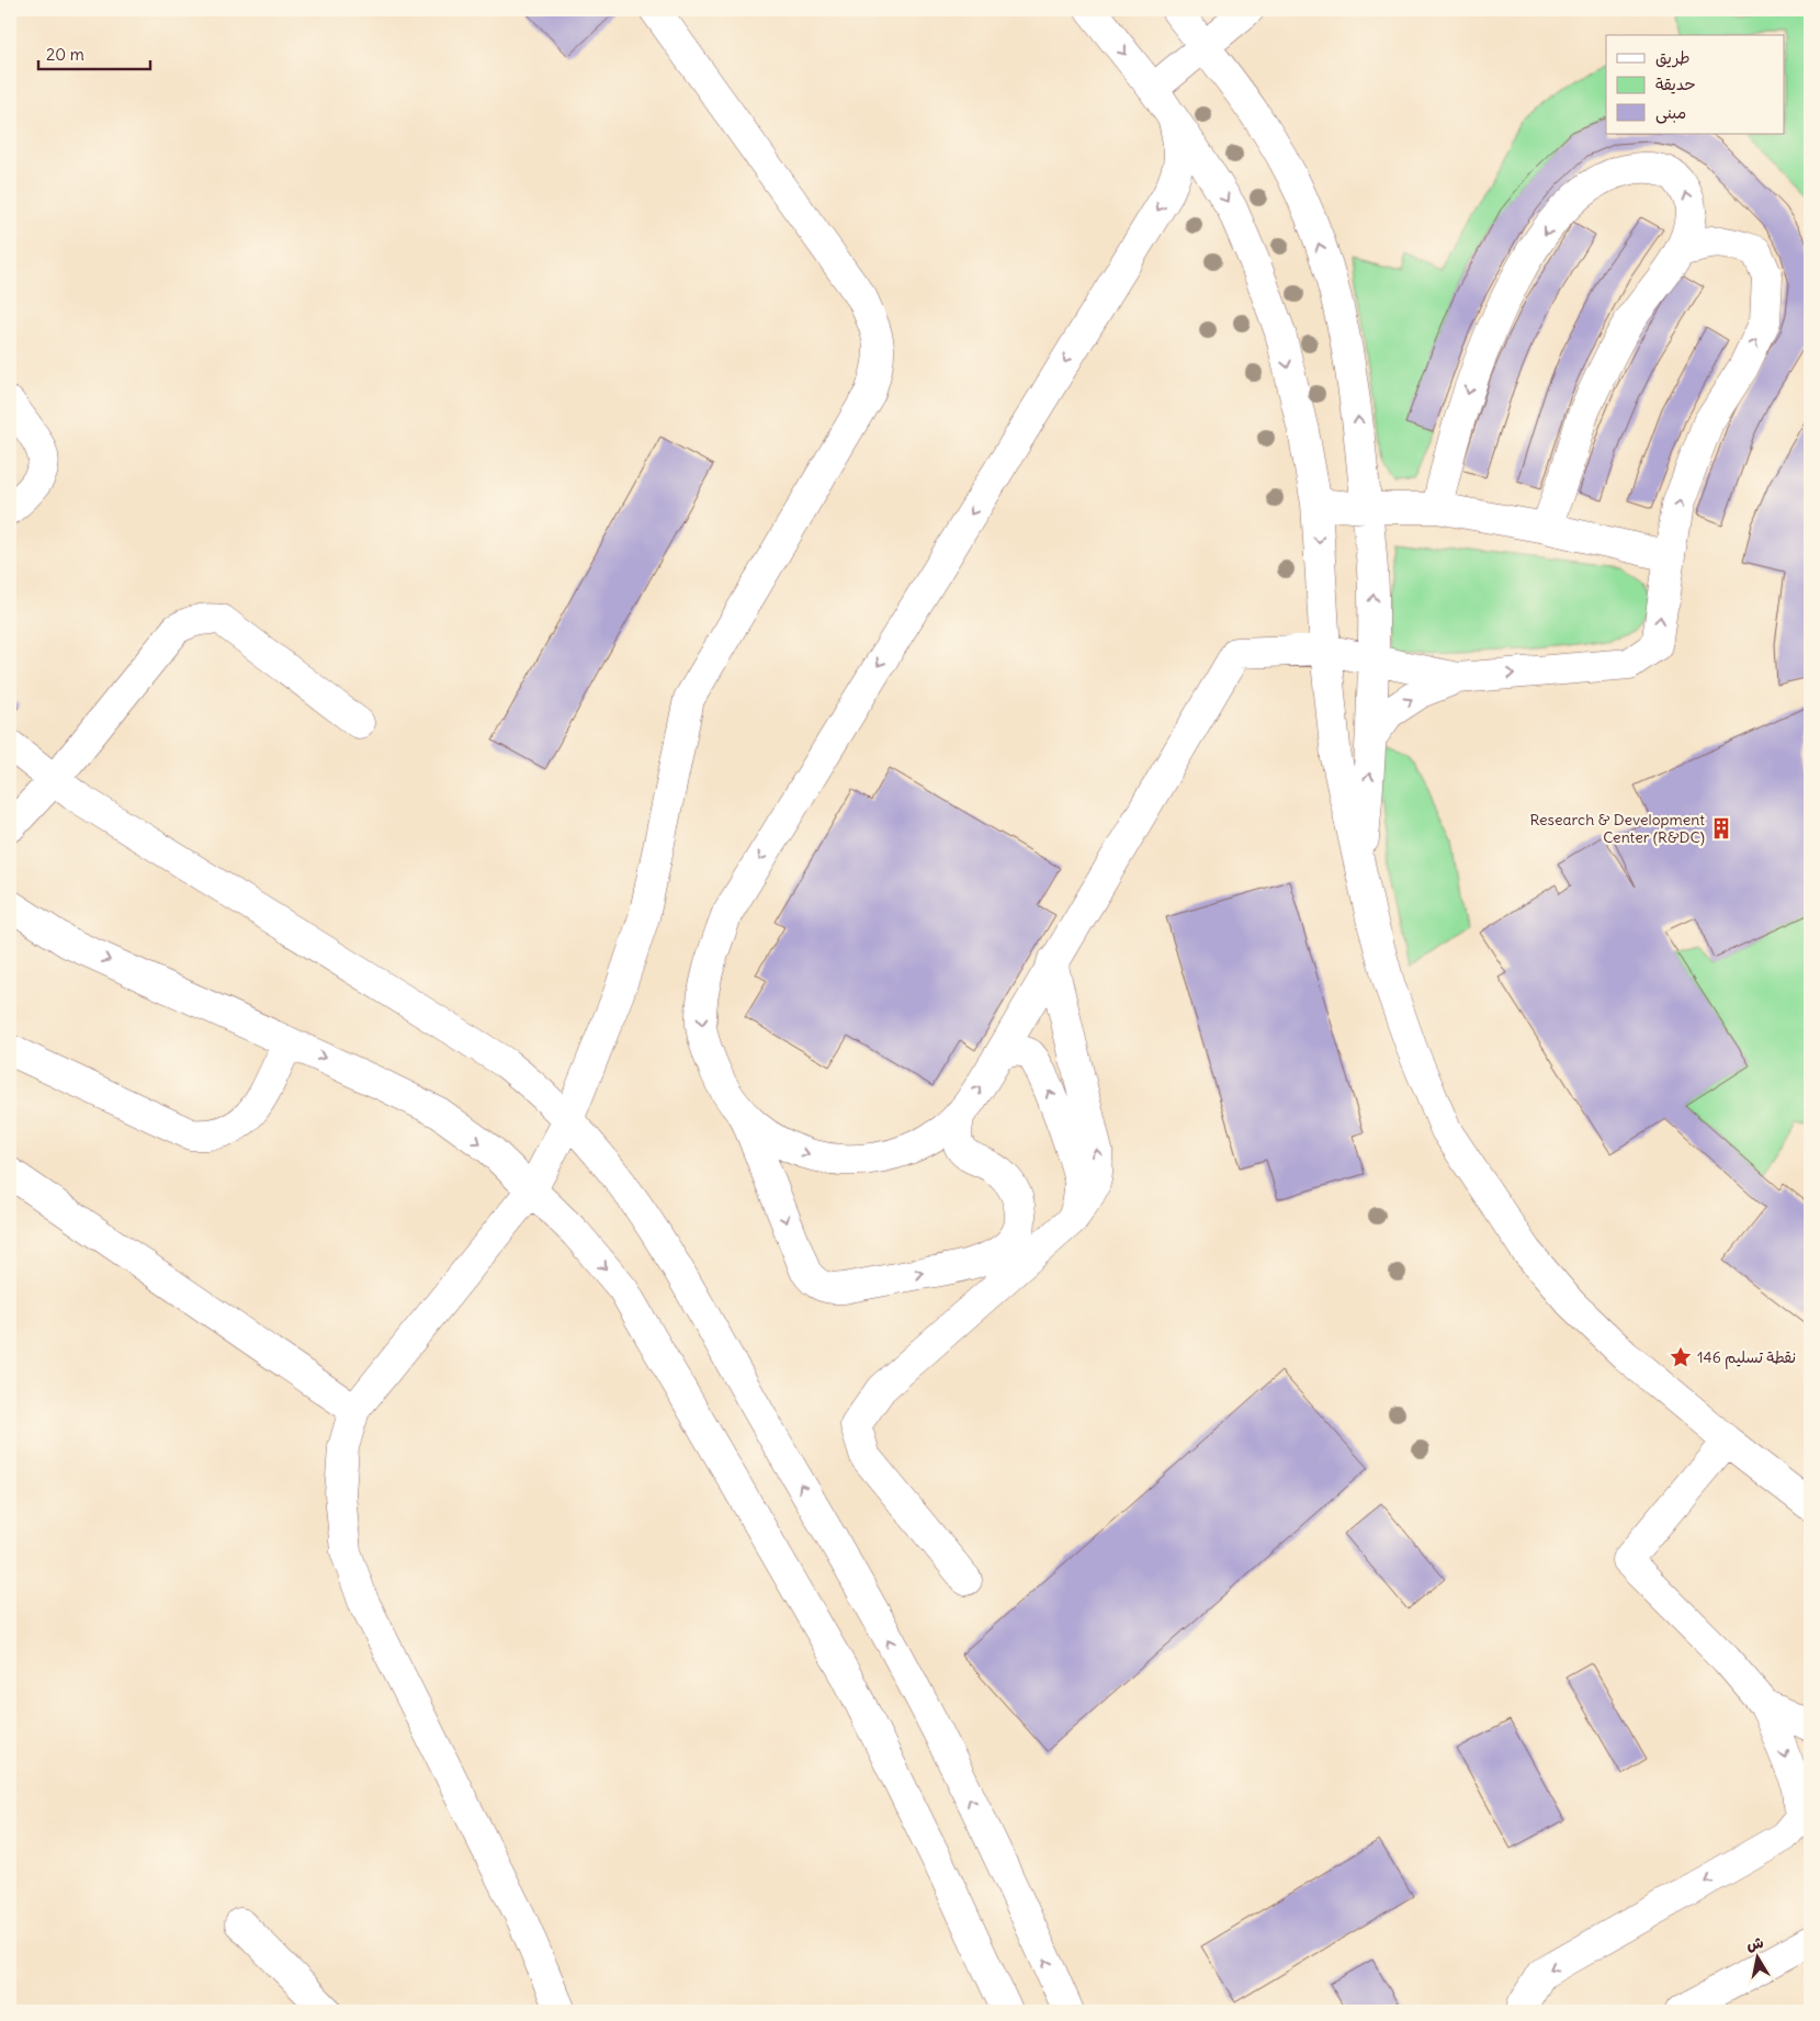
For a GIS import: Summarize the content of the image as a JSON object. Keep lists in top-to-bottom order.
{
  "places": {
    "building": ["Research & Development Center (R&DC)"],
    "place": ["نقطة تسليم 146"]
  },
  "legend": ["طريق", "حديقة", "مبنى"],
  "scale_bar": "20 m",
  "north": "top"
}
